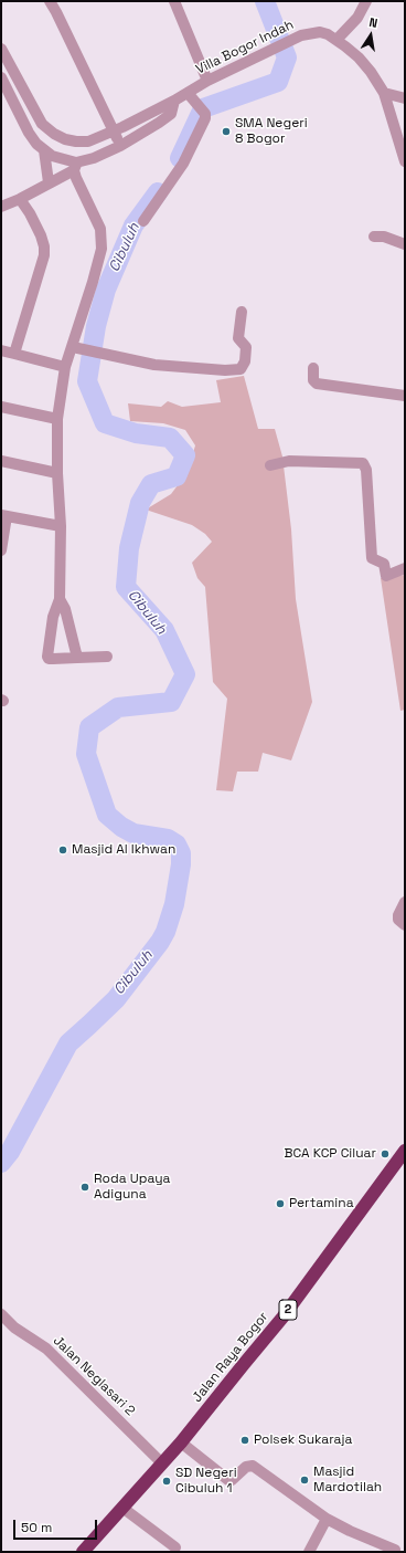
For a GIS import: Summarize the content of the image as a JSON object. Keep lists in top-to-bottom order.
{
  "streets": {
    "highway": ["2", "Jalan Raya Bogor"],
    "street": ["Villa Bogor Indah", "Jalan Neglasari 2"]
  },
  "crossings": [
    ["Jalan Raya Bogor", "Jalan Neglasari 2"]
  ],
  "water": ["Cibuluh"],
  "places": [
    "SMA Negeri 8 Bogor",
    "Masjid Al Ikhwan",
    "BCA KCP Ciluar",
    "Roda Upaya Adiguna",
    "Pertamina",
    "Polsek Sukaraja",
    "Masjid Mardotilah",
    "SD Negeri Cibuluh 1"
  ],
  "scale_bar": "50 m",
  "north": "top"
}
